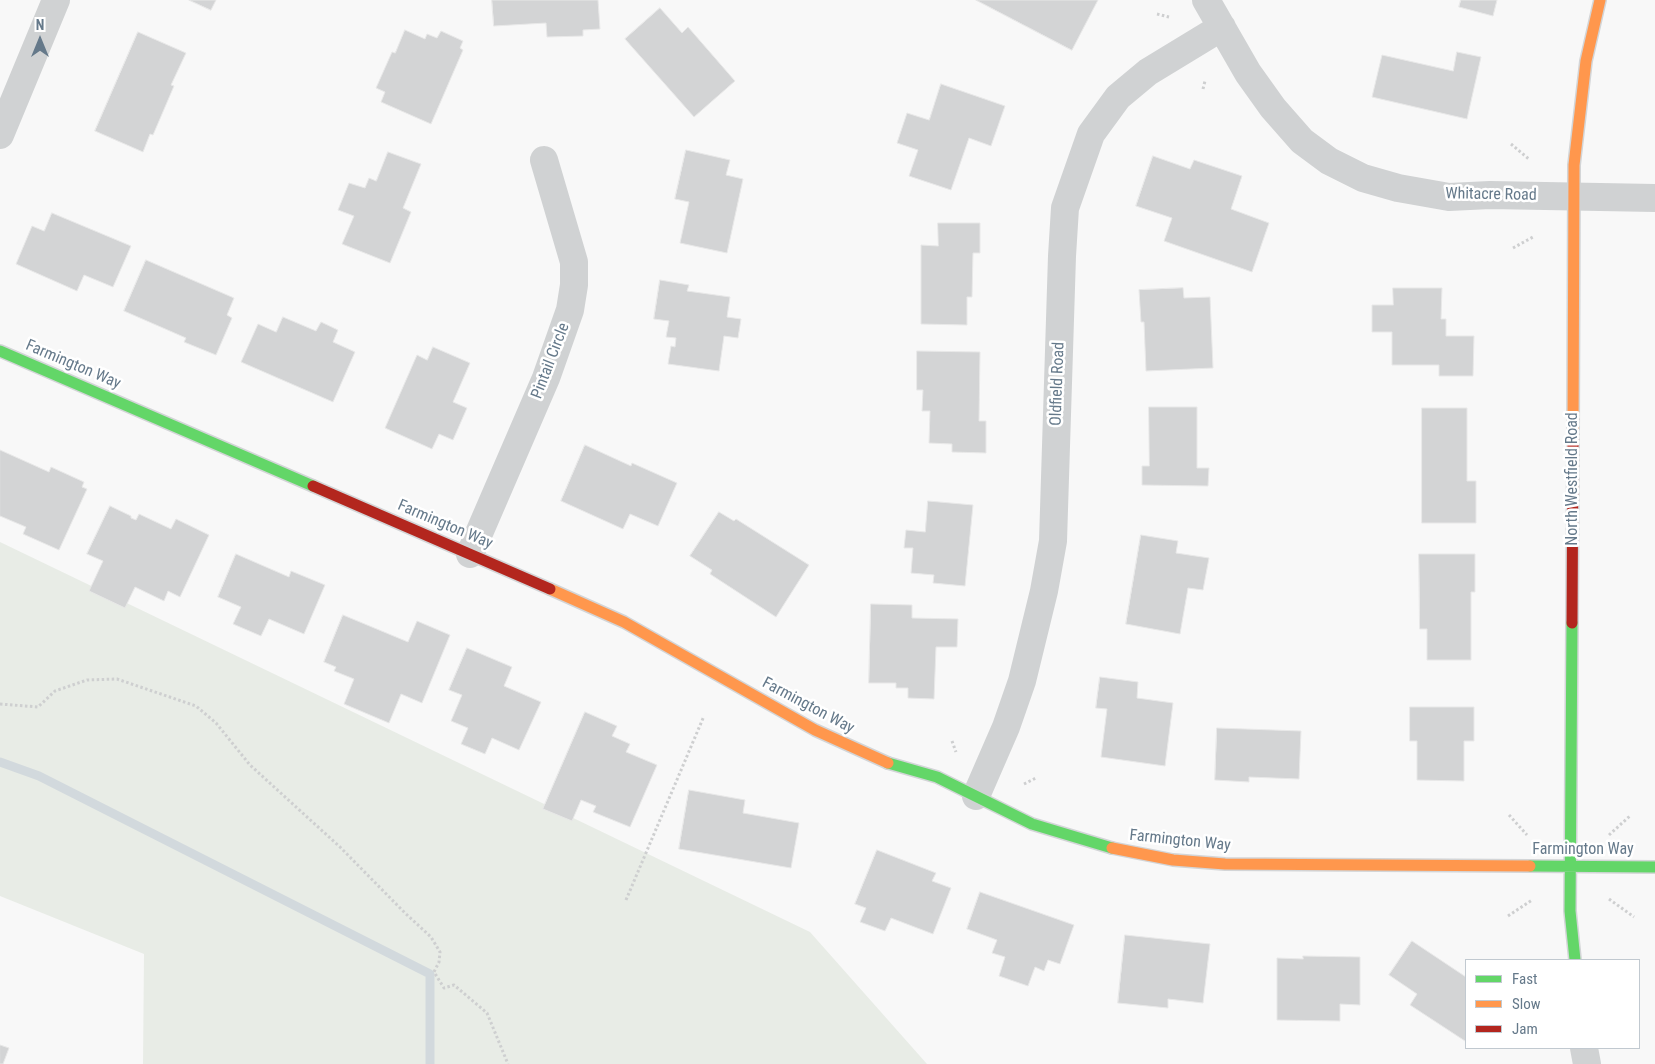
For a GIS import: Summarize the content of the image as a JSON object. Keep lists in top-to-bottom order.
{
  "streets": {
    "street": [
      "Whitacre Road",
      "Pintail Circle",
      "Farmington Way",
      "Oldfield Road",
      "North Westfield Road"
    ]
  },
  "crossings": [
    ["Whitacre Road", "Oldfield Road"],
    ["Whitacre Road", "North Westfield Road"],
    ["Pintail Circle", "Farmington Way"],
    ["Farmington Way", "Oldfield Road"],
    ["Farmington Way", "North Westfield Road"]
  ],
  "legend": ["Fast", "Slow", "Jam"],
  "north": "top"
}
